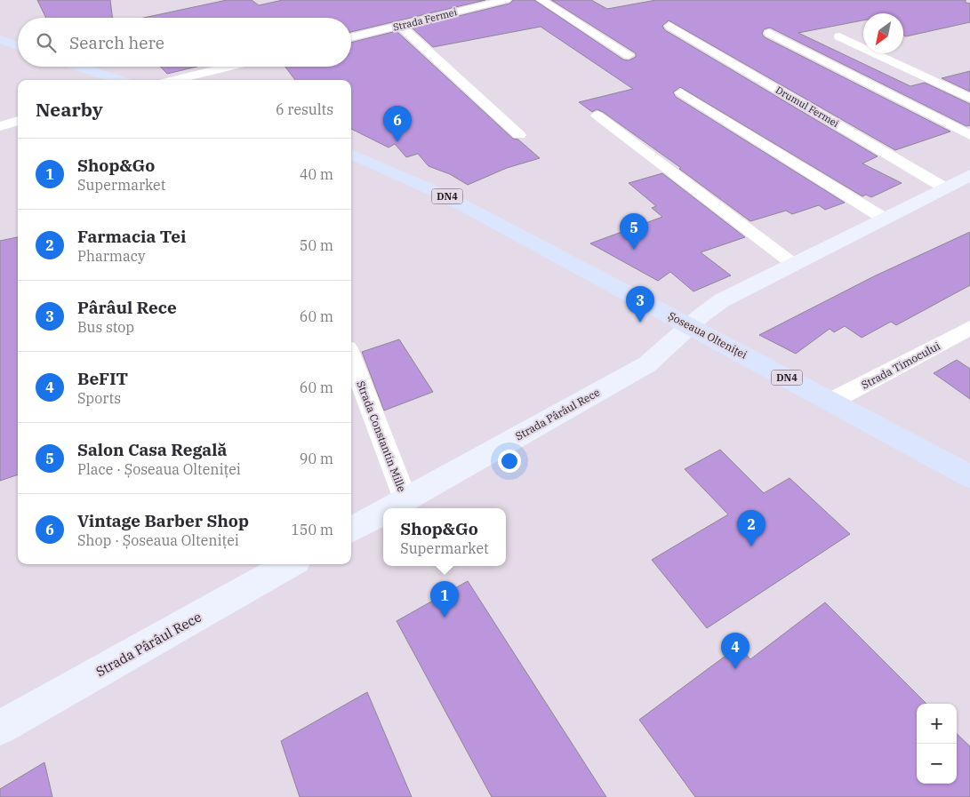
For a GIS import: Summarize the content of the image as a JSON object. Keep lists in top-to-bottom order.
{
  "streets": {
    "main road": ["DN4", "Șoseaua Olteniței"],
    "street": [
      "Strada Fermei",
      "Drumul Fermei",
      "Strada Timocului",
      "Strada Pârâul Rece",
      "Strada Constantin Mille"
    ]
  },
  "crossings": [
    ["Șoseaua Olteniței", "Strada Timocului"],
    ["Șoseaua Olteniței", "Strada Pârâul Rece"],
    ["Strada Pârâul Rece", "Strada Constantin Mille"]
  ],
  "north": "bottom left",
  "page": {
    "search": "Search here",
    "heading": ["Nearby", "6 results"],
    "pins": [
      "6",
      "5",
      "3",
      "2",
      "1",
      "4"
    ],
    "list": [
      {
        "mark": "1",
        "name": "Shop&Go",
        "note": "Supermarket",
        "value": "40 m"
      },
      {
        "mark": "2",
        "name": "Farmacia Tei",
        "note": "Pharmacy",
        "value": "50 m"
      },
      {
        "mark": "3",
        "name": "Pârâul Rece",
        "note": "Bus stop",
        "value": "60 m"
      },
      {
        "mark": "4",
        "name": "BeFIT",
        "note": "Sports",
        "value": "60 m"
      },
      {
        "mark": "5",
        "name": "Salon Casa Regală",
        "note": "Place · Șoseaua Olteniței",
        "value": "90 m"
      },
      {
        "mark": "6",
        "name": "Vintage Barber Shop",
        "note": "Shop · Șoseaua Olteniței",
        "value": "150 m"
      }
    ],
    "popup": ["Shop&Go", "Supermarket"],
    "map_buttons": ["+", "−"]
  }
}
